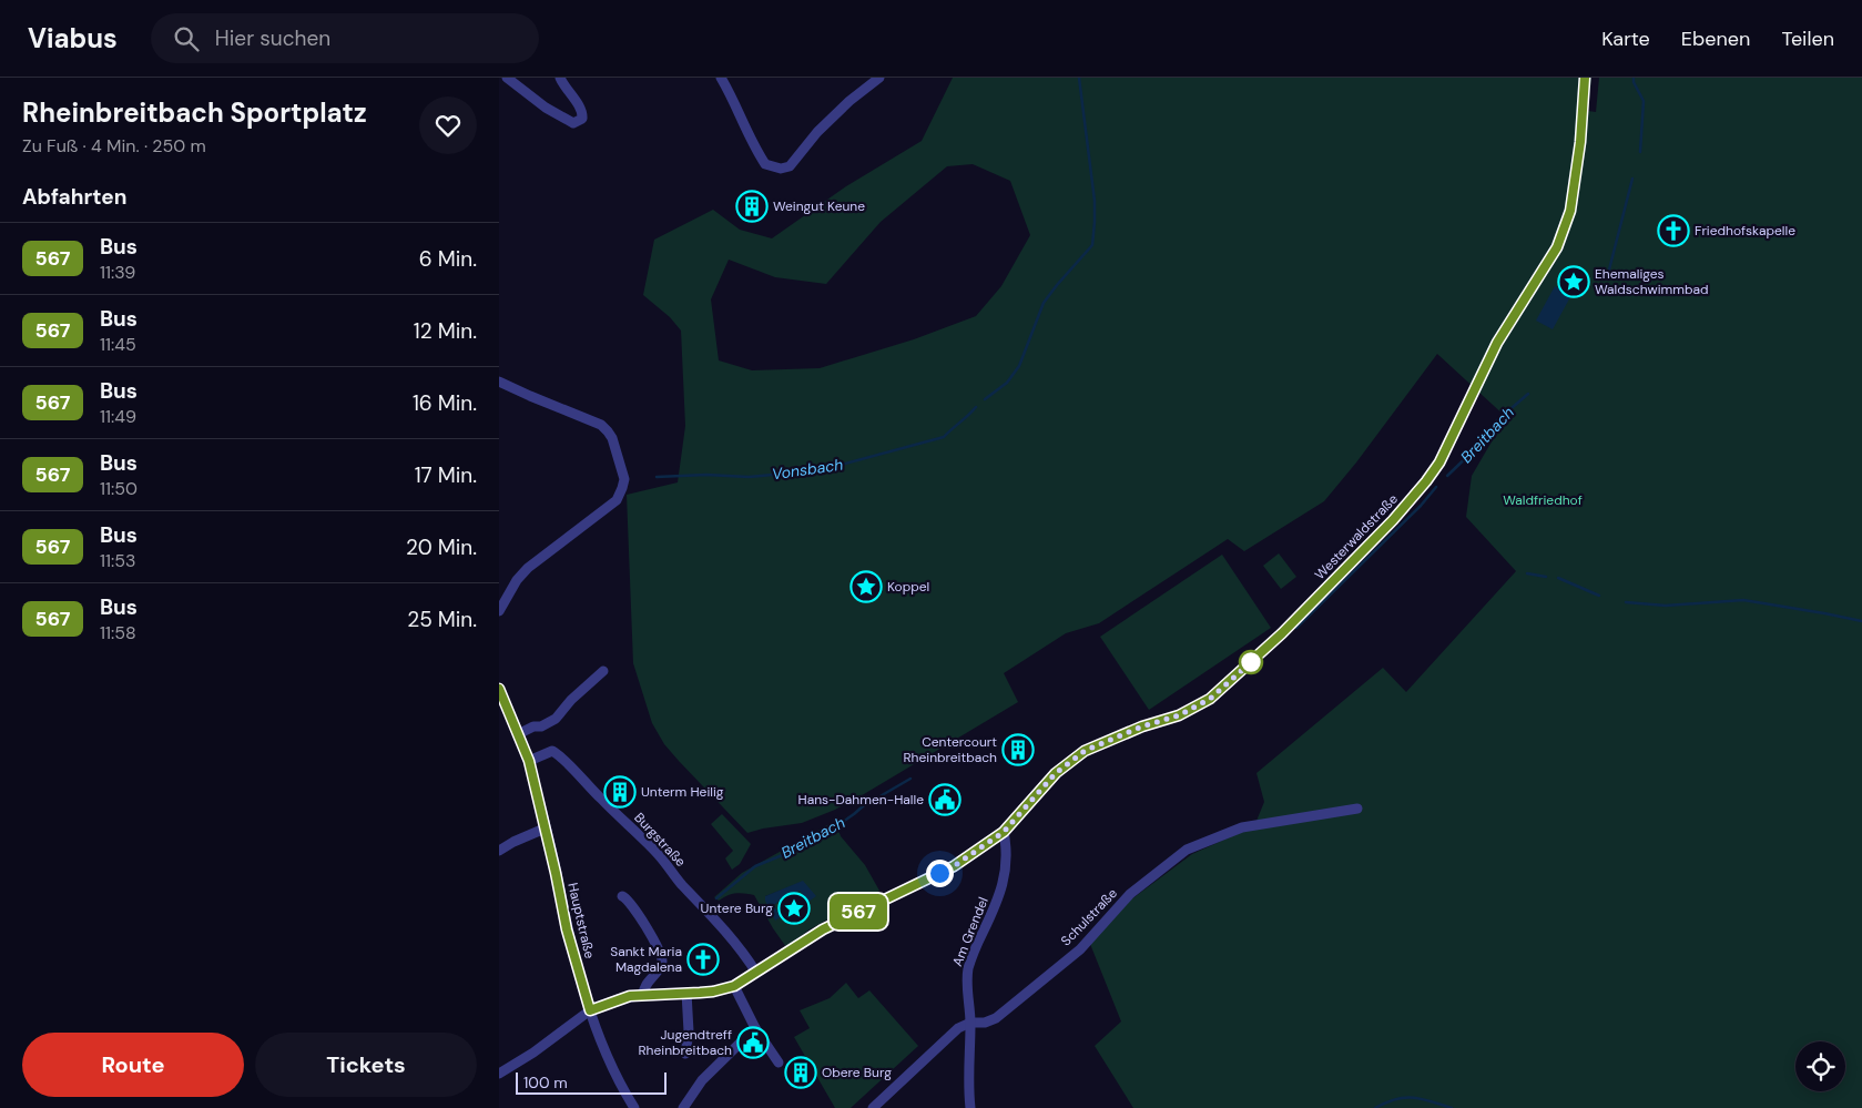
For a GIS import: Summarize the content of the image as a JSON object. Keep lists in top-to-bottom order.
{
  "streets": {
    "street": [
      "Westerwaldstraße",
      "Burgstraße",
      "Schulstraße",
      "Hauptstraße",
      "Am Grendel"
    ]
  },
  "crossings": [
    ["Westerwaldstraße", "Burgstraße"],
    ["Westerwaldstraße", "Hauptstraße"],
    ["Westerwaldstraße", "Am Grendel"],
    ["Burgstraße", "Hauptstraße"],
    ["Schulstraße", "Am Grendel"]
  ],
  "water": ["Breitbach", "Vonsbach"],
  "parks": ["Waldfriedhof"],
  "places": {
    "building": [
      "Weingut Keune",
      "Centercourt Rheinbreitbach",
      "Unterm Heilig",
      "Obere Burg"
    ],
    "church": ["Friedhofskapelle", "Sankt Maria Magdalena"],
    "place": ["Ehemaliges Waldschwimmbad", "Koppel", "Untere Burg"],
    "public building": ["Hans-Dahmen-Halle", "Jugendtreff Rheinbreitbach"]
  },
  "lines": ["bus line 567"],
  "scale_bar": "100 m",
  "page": {
    "header": "Viabus",
    "search": "Hier suchen",
    "nav": ["Karte", "Ebenen", "Teilen"],
    "heading": [
      ["Rheinbreitbach Sportplatz", "Zu Fuß · 4 Min. · 250 m"],
      "Abfahrten"
    ],
    "on_map": "567",
    "list": [
      {
        "mark": "567",
        "name": "Bus",
        "note": "11:39",
        "value": "6 Min."
      },
      {
        "mark": "567",
        "name": "Bus",
        "note": "11:45",
        "value": "12 Min."
      },
      {
        "mark": "567",
        "name": "Bus",
        "note": "11:49",
        "value": "16 Min."
      },
      {
        "mark": "567",
        "name": "Bus",
        "note": "11:50",
        "value": "17 Min."
      },
      {
        "mark": "567",
        "name": "Bus",
        "note": "11:53",
        "value": "20 Min."
      },
      {
        "mark": "567",
        "name": "Bus",
        "note": "11:58",
        "value": "25 Min."
      }
    ],
    "buttons": ["Route", "Tickets"],
    "scale": "100 m"
  }
}
